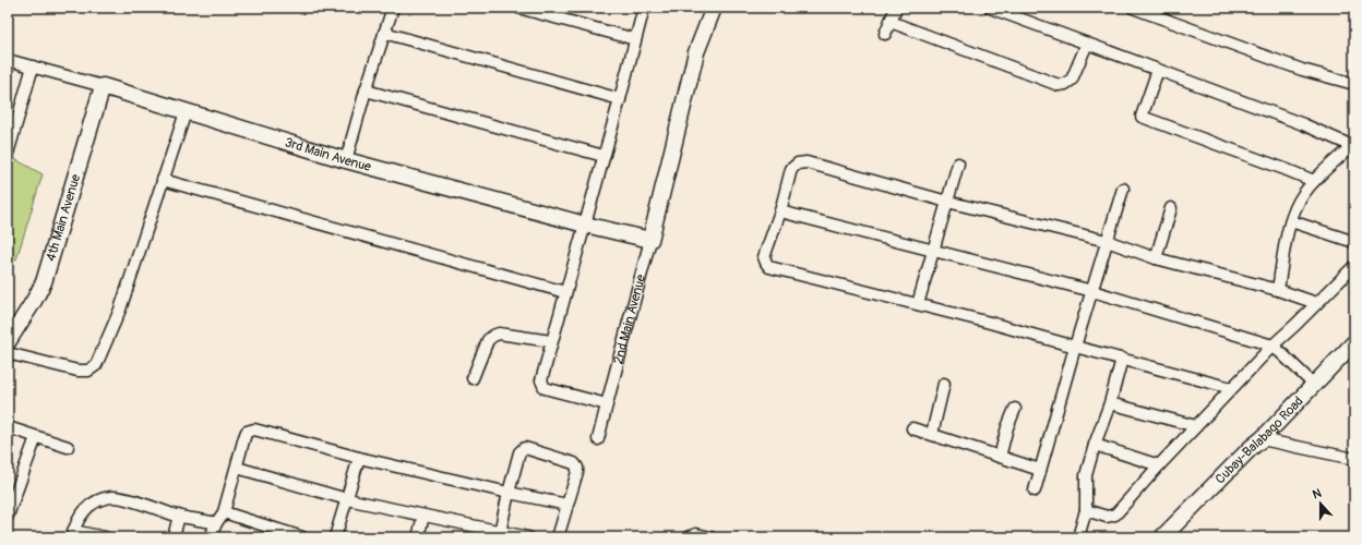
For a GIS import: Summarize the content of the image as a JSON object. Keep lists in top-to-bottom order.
{
  "streets": {
    "street": [
      "3rd Main Avenue",
      "4th Main Avenue",
      "2nd Main Avenue",
      "Cubay-Balabago Road"
    ]
  },
  "crossings": [
    ["3rd Main Avenue", "4th Main Avenue"],
    ["3rd Main Avenue", "2nd Main Avenue"]
  ],
  "north": "top"
}
